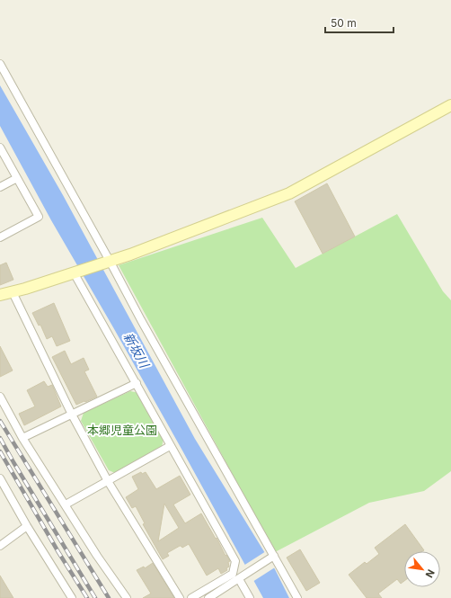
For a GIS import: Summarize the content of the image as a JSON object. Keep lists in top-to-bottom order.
{
  "water": ["新坂川"],
  "parks": ["本郷児童公園"],
  "scale_bar": "50 m",
  "north": "bottom right"
}
